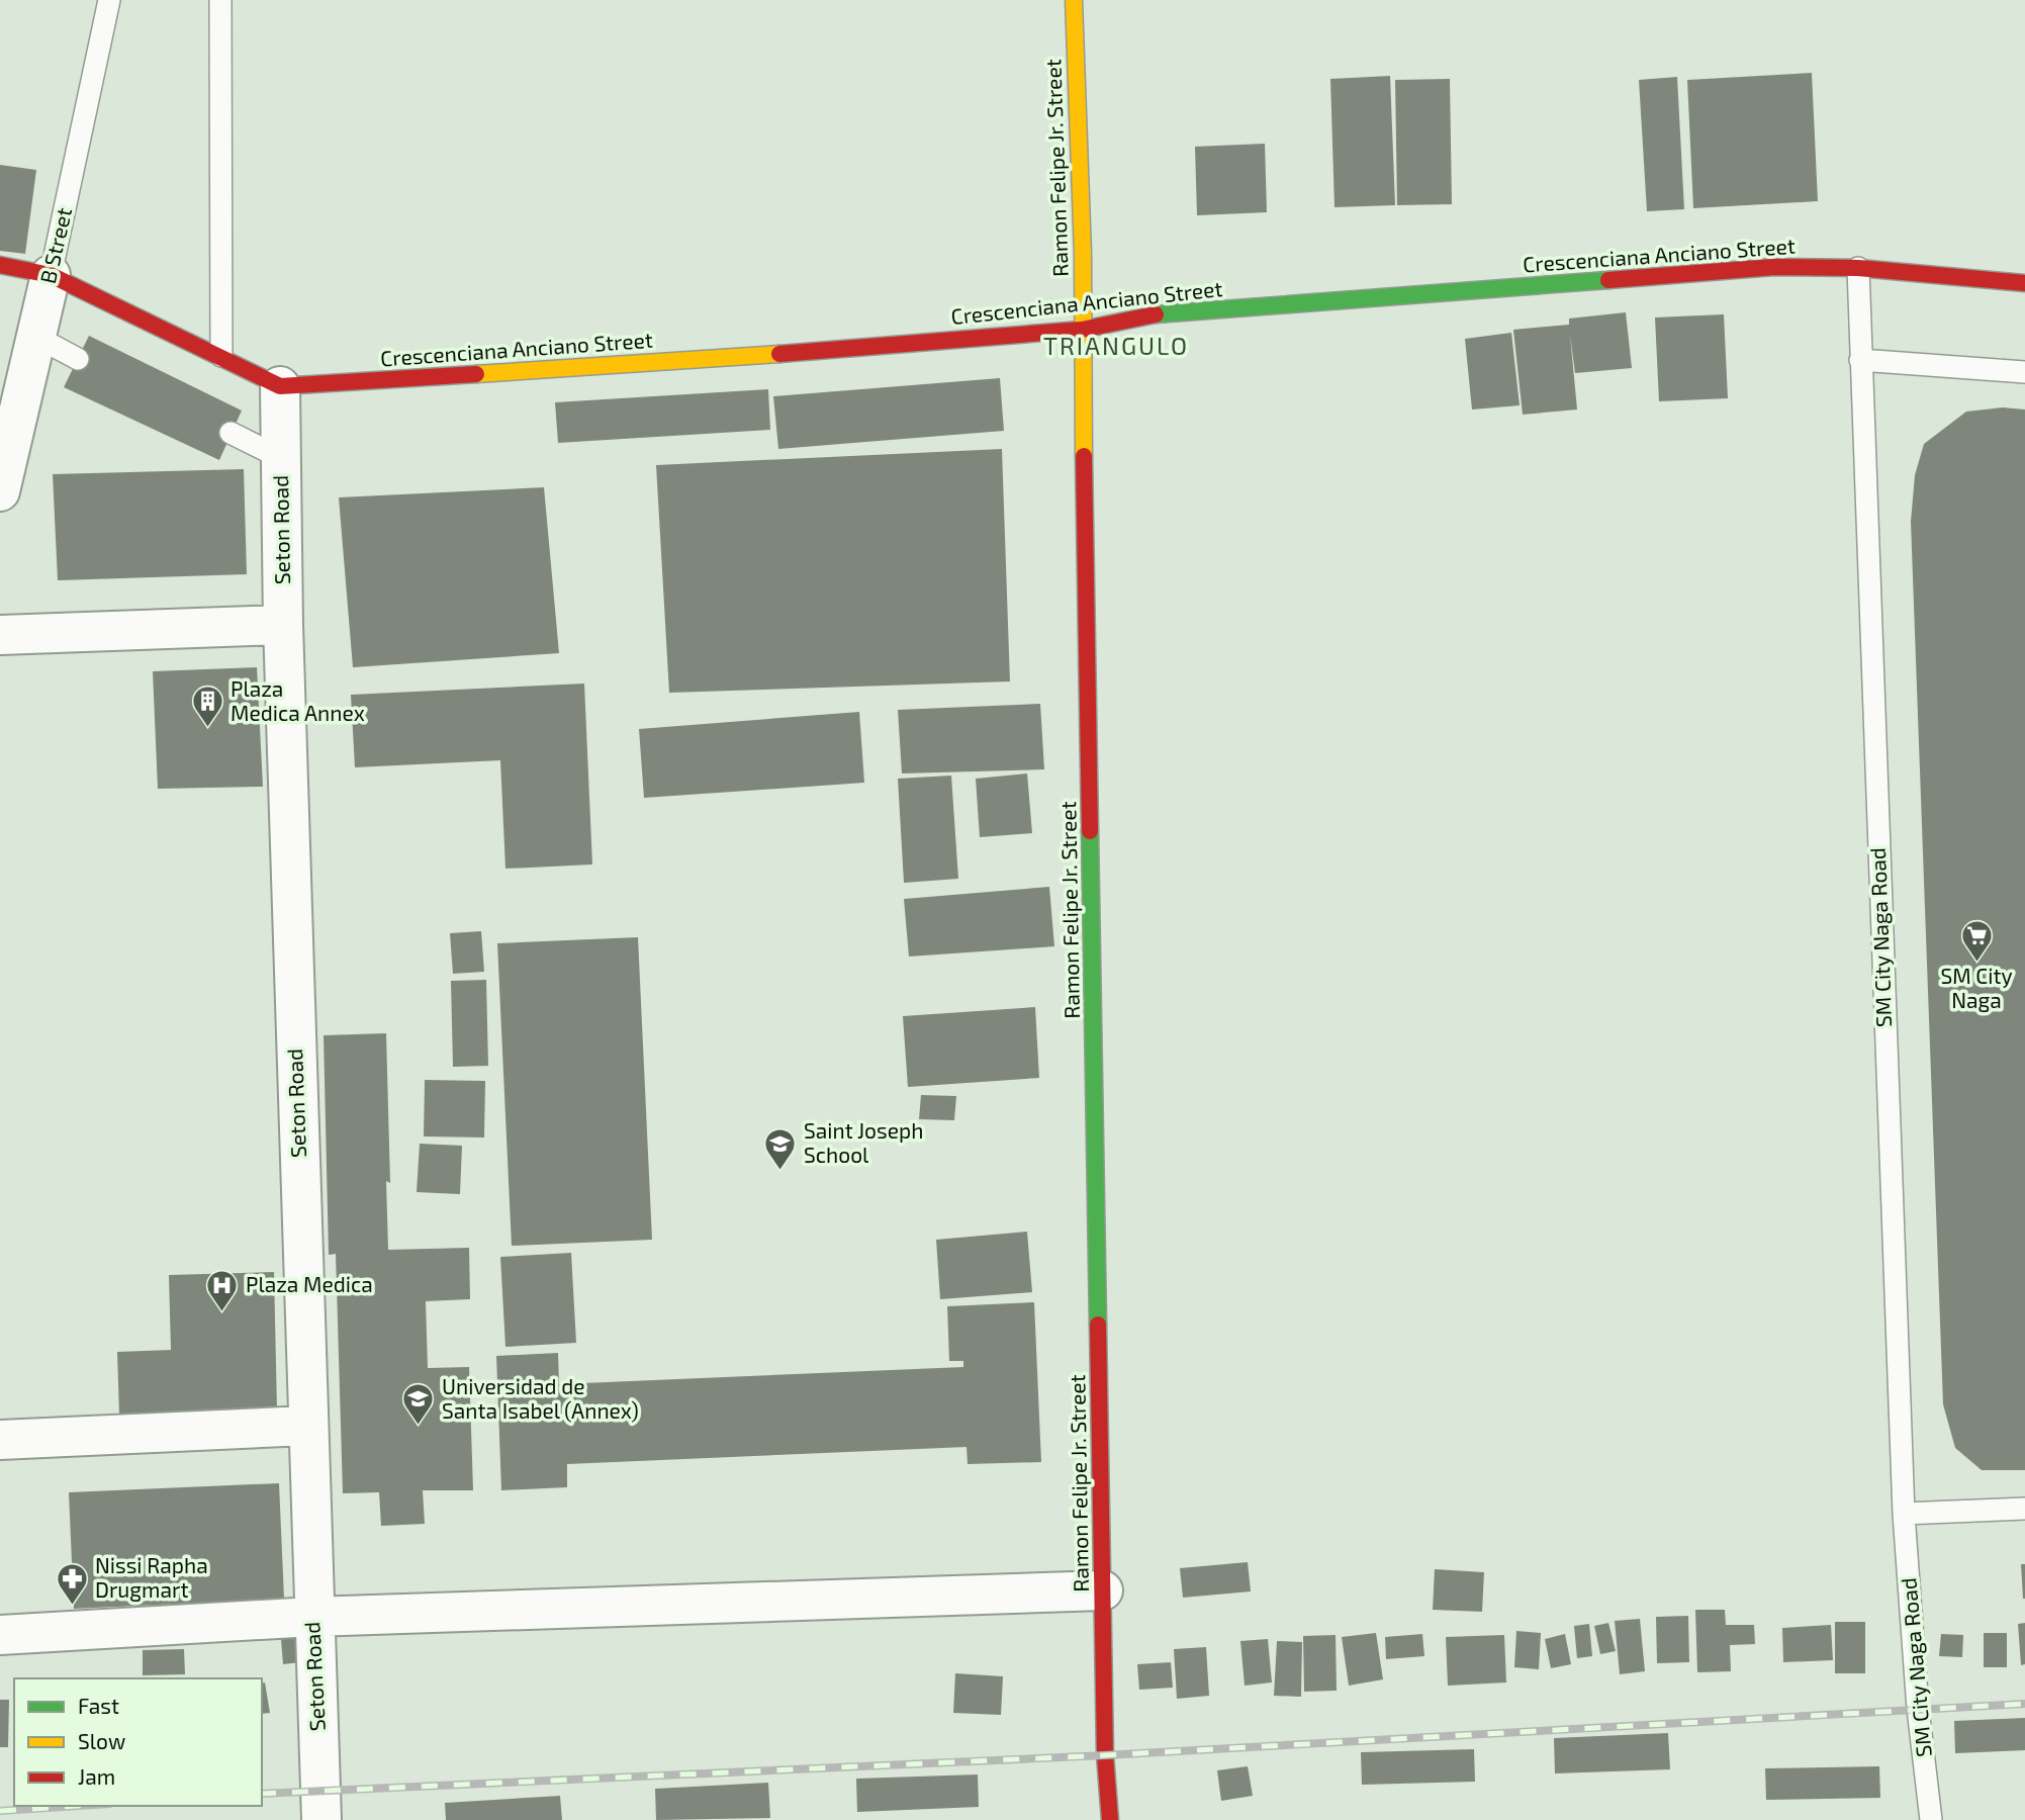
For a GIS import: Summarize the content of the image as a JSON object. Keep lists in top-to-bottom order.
{
  "streets": {
    "street": [
      "Ramon Felipe Jr. Street",
      "B Street",
      "Crescenciana Anciano Street",
      "Seton Road"
    ],
    "lane": ["SM City Naga Road"]
  },
  "crossings": [
    ["Ramon Felipe Jr. Street", "Crescenciana Anciano Street"],
    ["Crescenciana Anciano Street", "Seton Road"],
    ["Crescenciana Anciano Street", "SM City Naga Road"]
  ],
  "districts": ["TRIANGULO"],
  "places": {
    "building": ["Plaza Medica Annex"],
    "supermarket": ["SM City Naga"],
    "school or university": ["Saint Joseph School", "Universidad de Santa Isabel (Annex)"],
    "hospital": ["Plaza Medica"],
    "pharmacy": ["Nissi Rapha Drugmart"]
  },
  "legend": ["Fast", "Slow", "Jam"]
}
